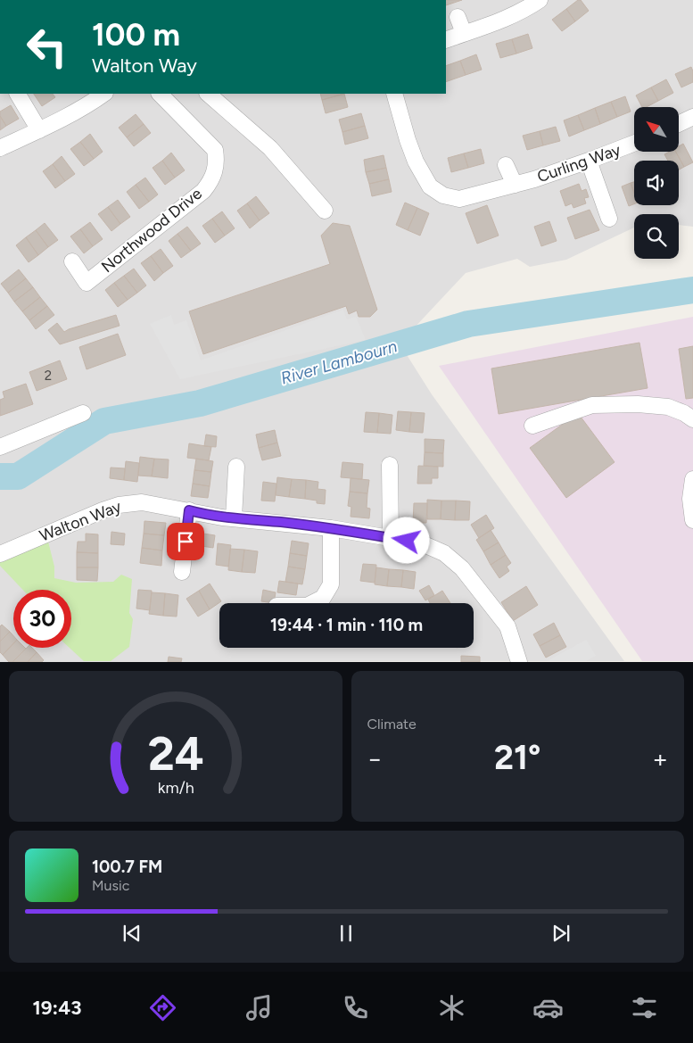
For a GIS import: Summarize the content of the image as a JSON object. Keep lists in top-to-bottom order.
{
  "streets": {
    "street": ["Curling Way", "Northwood Drive", "Walton Way"]
  },
  "water": ["River Lambourn"],
  "house_numbers": ["2"],
  "north": "top left",
  "page": {
    "turn": ["100 m", "Walton Way"],
    "limit": "30",
    "trip": "19:44 · 1 min · 110 m",
    "tile": "Climate",
    "heat": ["−", "21°", "+"],
    "song": ["100.7 FM", "Music"],
    "tabs": "19:43",
    "gauge": ["24", "km/h"]
  }
}
